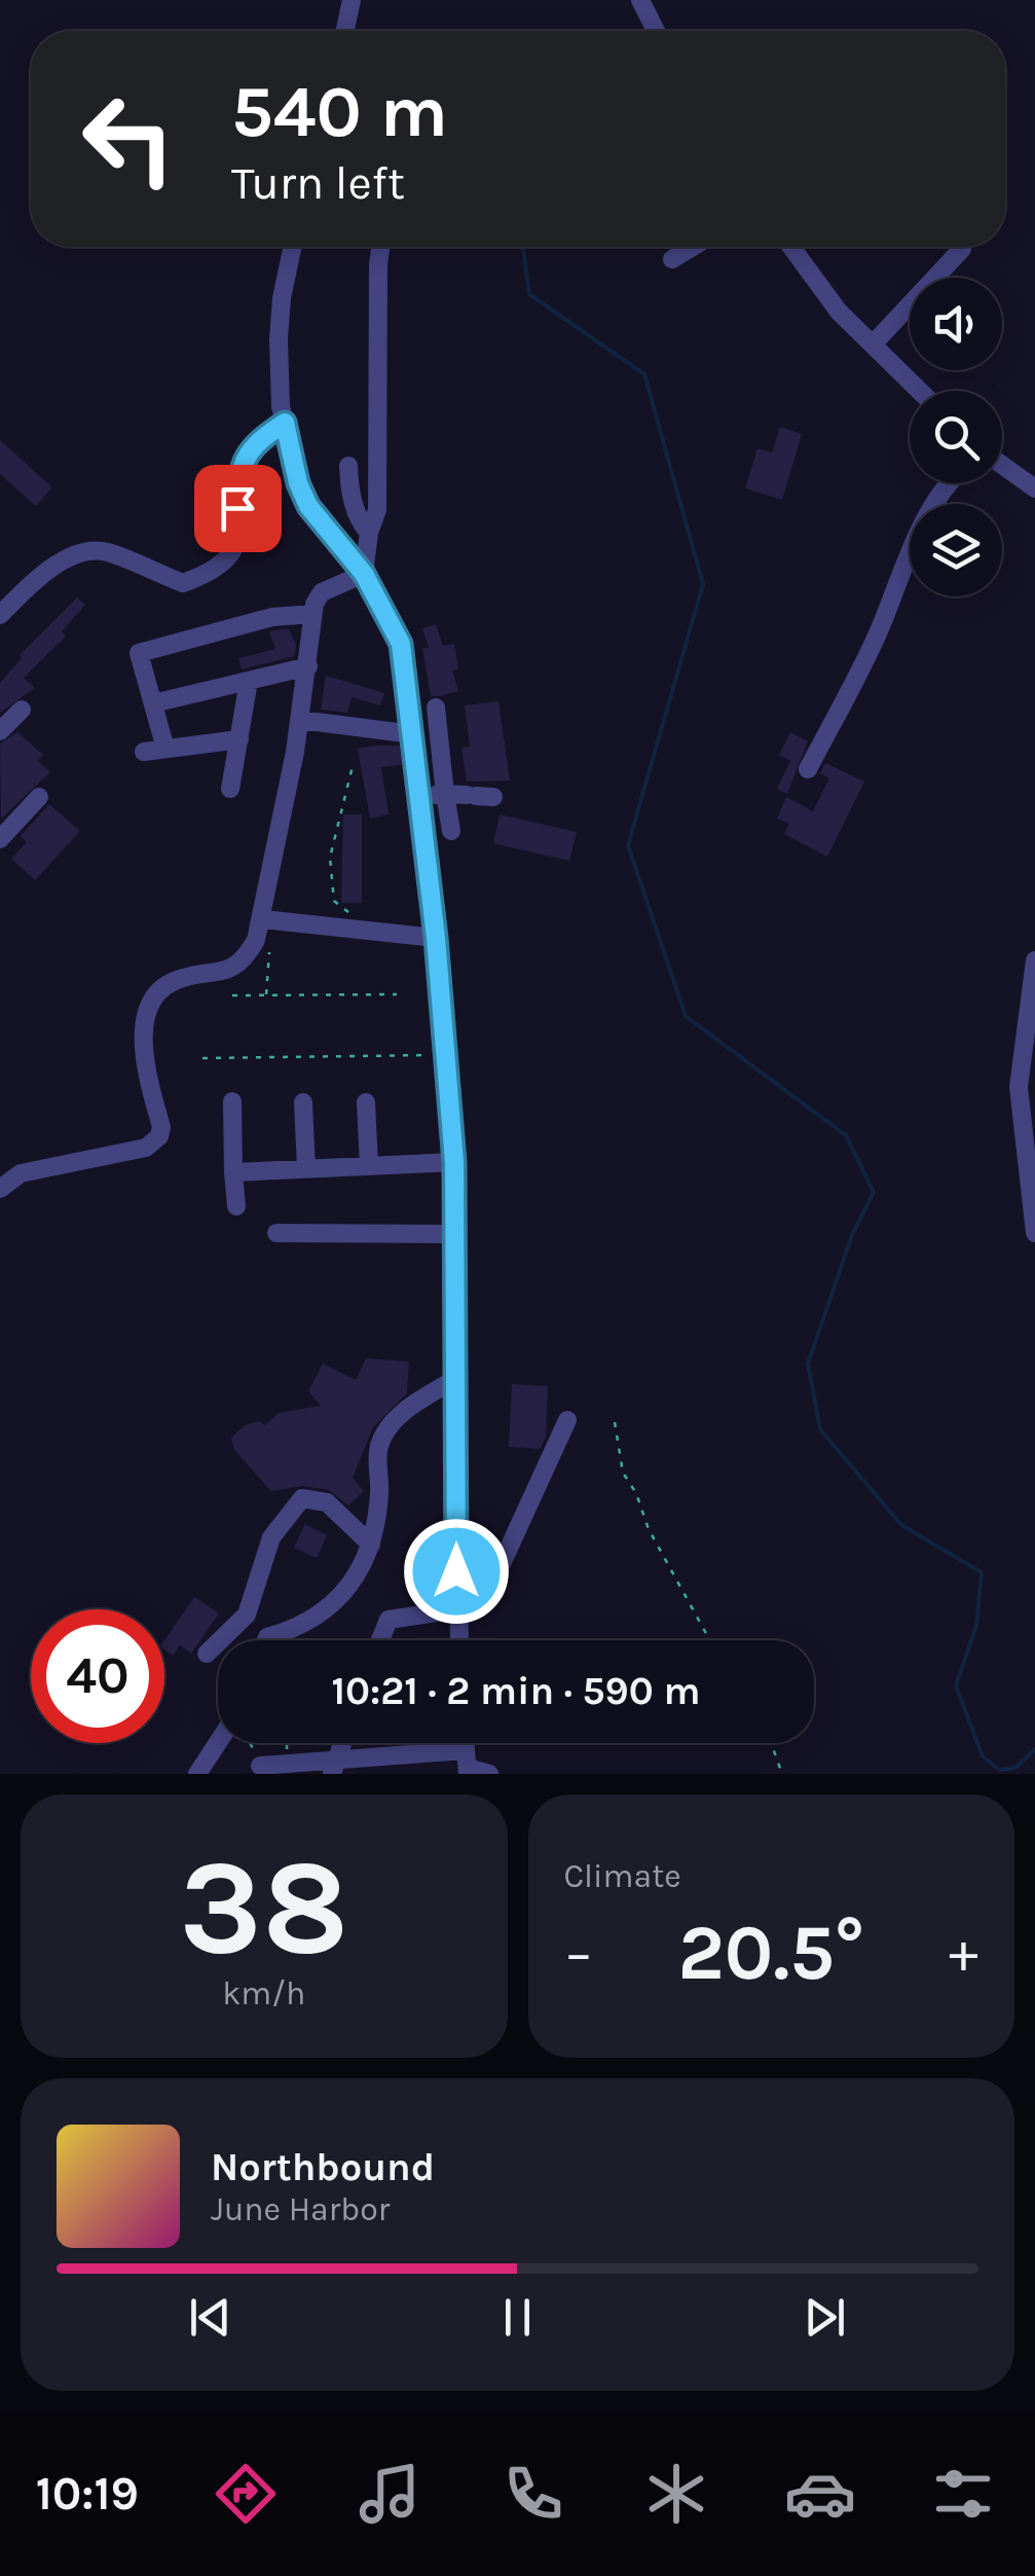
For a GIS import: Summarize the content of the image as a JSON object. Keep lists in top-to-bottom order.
{
  "page": {
    "turn": ["540 m", "Turn left"],
    "limit": "40",
    "trip": "10:21 · 2 min · 590 m",
    "tile": [
      ["38", "km/h"],
      "Climate"
    ],
    "heat": ["−", "20.5°", "+"],
    "song": ["Northbound", "June Harbor"],
    "tabs": "10:19"
  }
}
